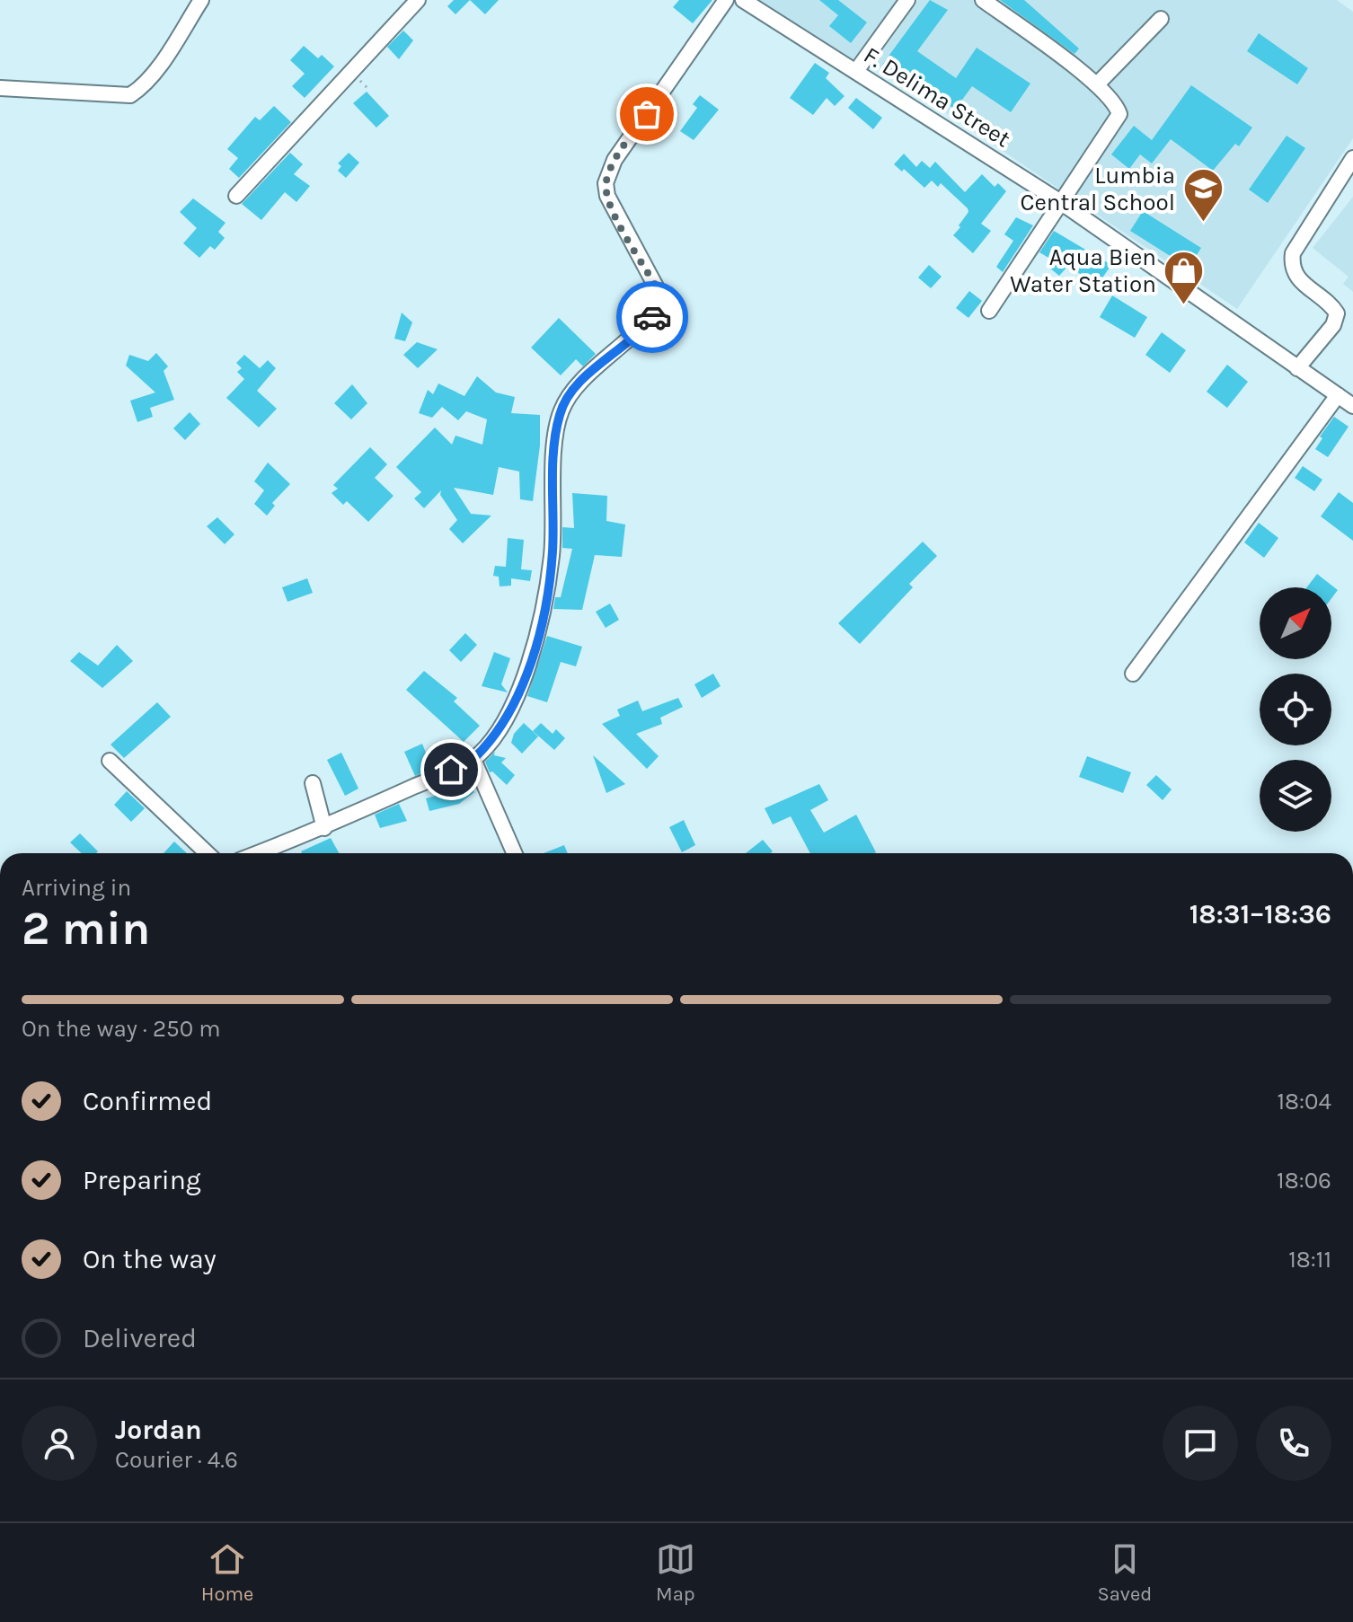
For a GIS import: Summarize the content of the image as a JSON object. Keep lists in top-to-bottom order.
{
  "streets": {
    "street": ["F. Delima Street"]
  },
  "places": {
    "school or university": ["Lumbia Central School"],
    "shop": ["Aqua Bien Water Station"]
  },
  "north": "top right",
  "page": {
    "heading": ["2 min", "Arriving in", "18:31–18:36"],
    "panel": ["Jordan", "Courier · 4.6"],
    "bar": "On the way · 250 m",
    "list": [
      ["Confirmed", "18:04"],
      ["Preparing", "18:06"],
      ["On the way", "18:11"],
      "Delivered"
    ],
    "tabs": ["Home", "Map", "Saved"]
  }
}
